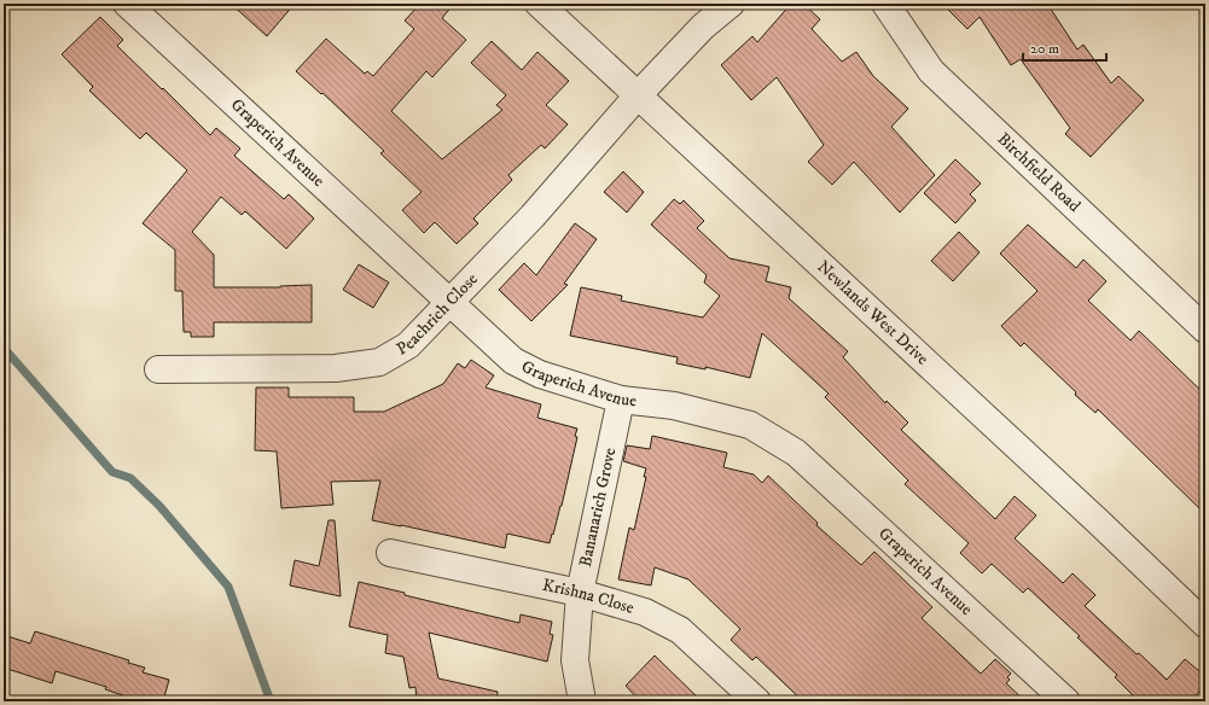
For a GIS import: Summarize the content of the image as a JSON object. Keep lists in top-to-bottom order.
{
  "streets": {
    "street": [
      "Graperich Avenue",
      "Birchfield Road",
      "Peachrich Close",
      "Newlands West Drive",
      "Bananarich Grove",
      "Krishna Close"
    ]
  },
  "crossings": [
    ["Graperich Avenue", "Peachrich Close"],
    ["Graperich Avenue", "Bananarich Grove"],
    ["Peachrich Close", "Newlands West Drive"],
    ["Bananarich Grove", "Krishna Close"]
  ],
  "scale_bar": "20 m"
}
